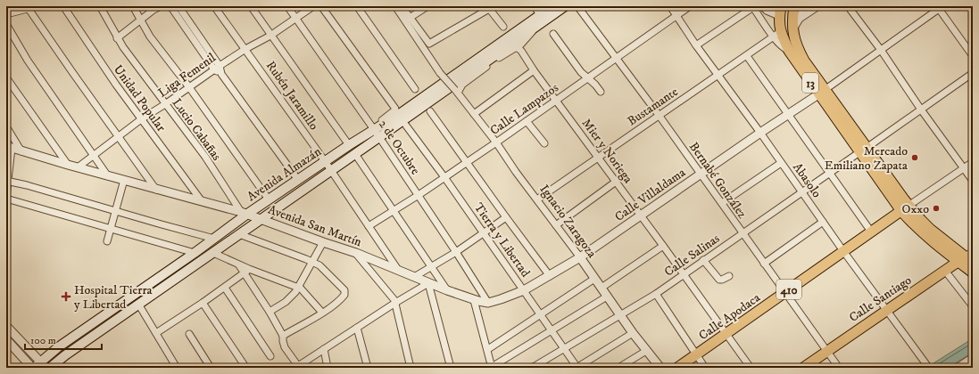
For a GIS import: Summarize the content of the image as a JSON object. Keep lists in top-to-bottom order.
{
  "streets": {
    "main road": [
      "13",
      "Avenida Almazán",
      "410",
      "Calle Santiago",
      "Calle Apodaca"
    ],
    "street": [
      "Liga Femenil",
      "Rubén Jaramillo",
      "Unidad Popular",
      "Bustamante",
      "Calle Lampazos",
      "Lucio Cabañas",
      "2 de Octubre",
      "Mier y Noriega",
      "Bernabé González",
      "Abasolo",
      "Calle Villaldama",
      "Ignacio Zaragoza",
      "Avenida San Martín",
      "Tierra y Libertad",
      "Calle Salinas"
    ]
  },
  "crossings": [
    ["Liga Femenil", "Rubén Jaramillo"],
    ["Liga Femenil", "Unidad Popular"],
    ["Liga Femenil", "Lucio Cabañas"],
    ["Liga Femenil", "2 de Octubre"],
    ["Liga Femenil", "Avenida San Martín"],
    ["13", "Bustamante"],
    ["13", "Calle Villaldama"],
    ["13", "Calle Salinas"],
    ["13", "Calle Santiago"],
    ["13", "Calle Apodaca"],
    ["Rubén Jaramillo", "Calle Lampazos"],
    ["Rubén Jaramillo", "Avenida Almazán"],
    ["Rubén Jaramillo", "Avenida San Martín"],
    ["Unidad Popular", "Avenida San Martín"],
    ["Bustamante", "Mier y Noriega"],
    ["Bustamante", "Bernabé González"],
    ["Bustamante", "Abasolo"],
    ["Bustamante", "Ignacio Zaragoza"],
    ["Calle Lampazos", "2 de Octubre"],
    ["Calle Lampazos", "Mier y Noriega"],
    ["Calle Lampazos", "Bernabé González"],
    ["Calle Lampazos", "Abasolo"],
    ["Calle Lampazos", "Ignacio Zaragoza"],
    ["Calle Lampazos", "Tierra y Libertad"],
    ["Lucio Cabañas", "Avenida Almazán"],
    ["Lucio Cabañas", "Avenida San Martín"],
    ["2 de Octubre", "Avenida Almazán"],
    ["2 de Octubre", "Calle Villaldama"],
    ["2 de Octubre", "Avenida San Martín"],
    ["Mier y Noriega", "Calle Villaldama"],
    ["Mier y Noriega", "Calle Salinas"],
    ["Mier y Noriega", "Calle Apodaca"],
    ["Avenida Almazán", "Avenida San Martín"],
    ["Bernabé González", "Calle Villaldama"],
    ["Bernabé González", "Calle Salinas"],
    ["Bernabé González", "Calle Santiago"],
    ["Bernabé González", "Calle Apodaca"],
    ["Abasolo", "Calle Villaldama"],
    ["Abasolo", "Calle Salinas"],
    ["Abasolo", "Calle Santiago"],
    ["Abasolo", "Calle Apodaca"],
    ["Calle Villaldama", "Ignacio Zaragoza"],
    ["Calle Villaldama", "Avenida San Martín"],
    ["Calle Villaldama", "Tierra y Libertad"],
    ["Ignacio Zaragoza", "Calle Salinas"],
    ["Tierra y Libertad", "Calle Salinas"]
  ],
  "places": {
    "other": ["Mercado Emiliano Zapata", "Oxxo"],
    "health": ["Hospital Tierra y Libertad"]
  },
  "scale_bar": "100 m"
}
